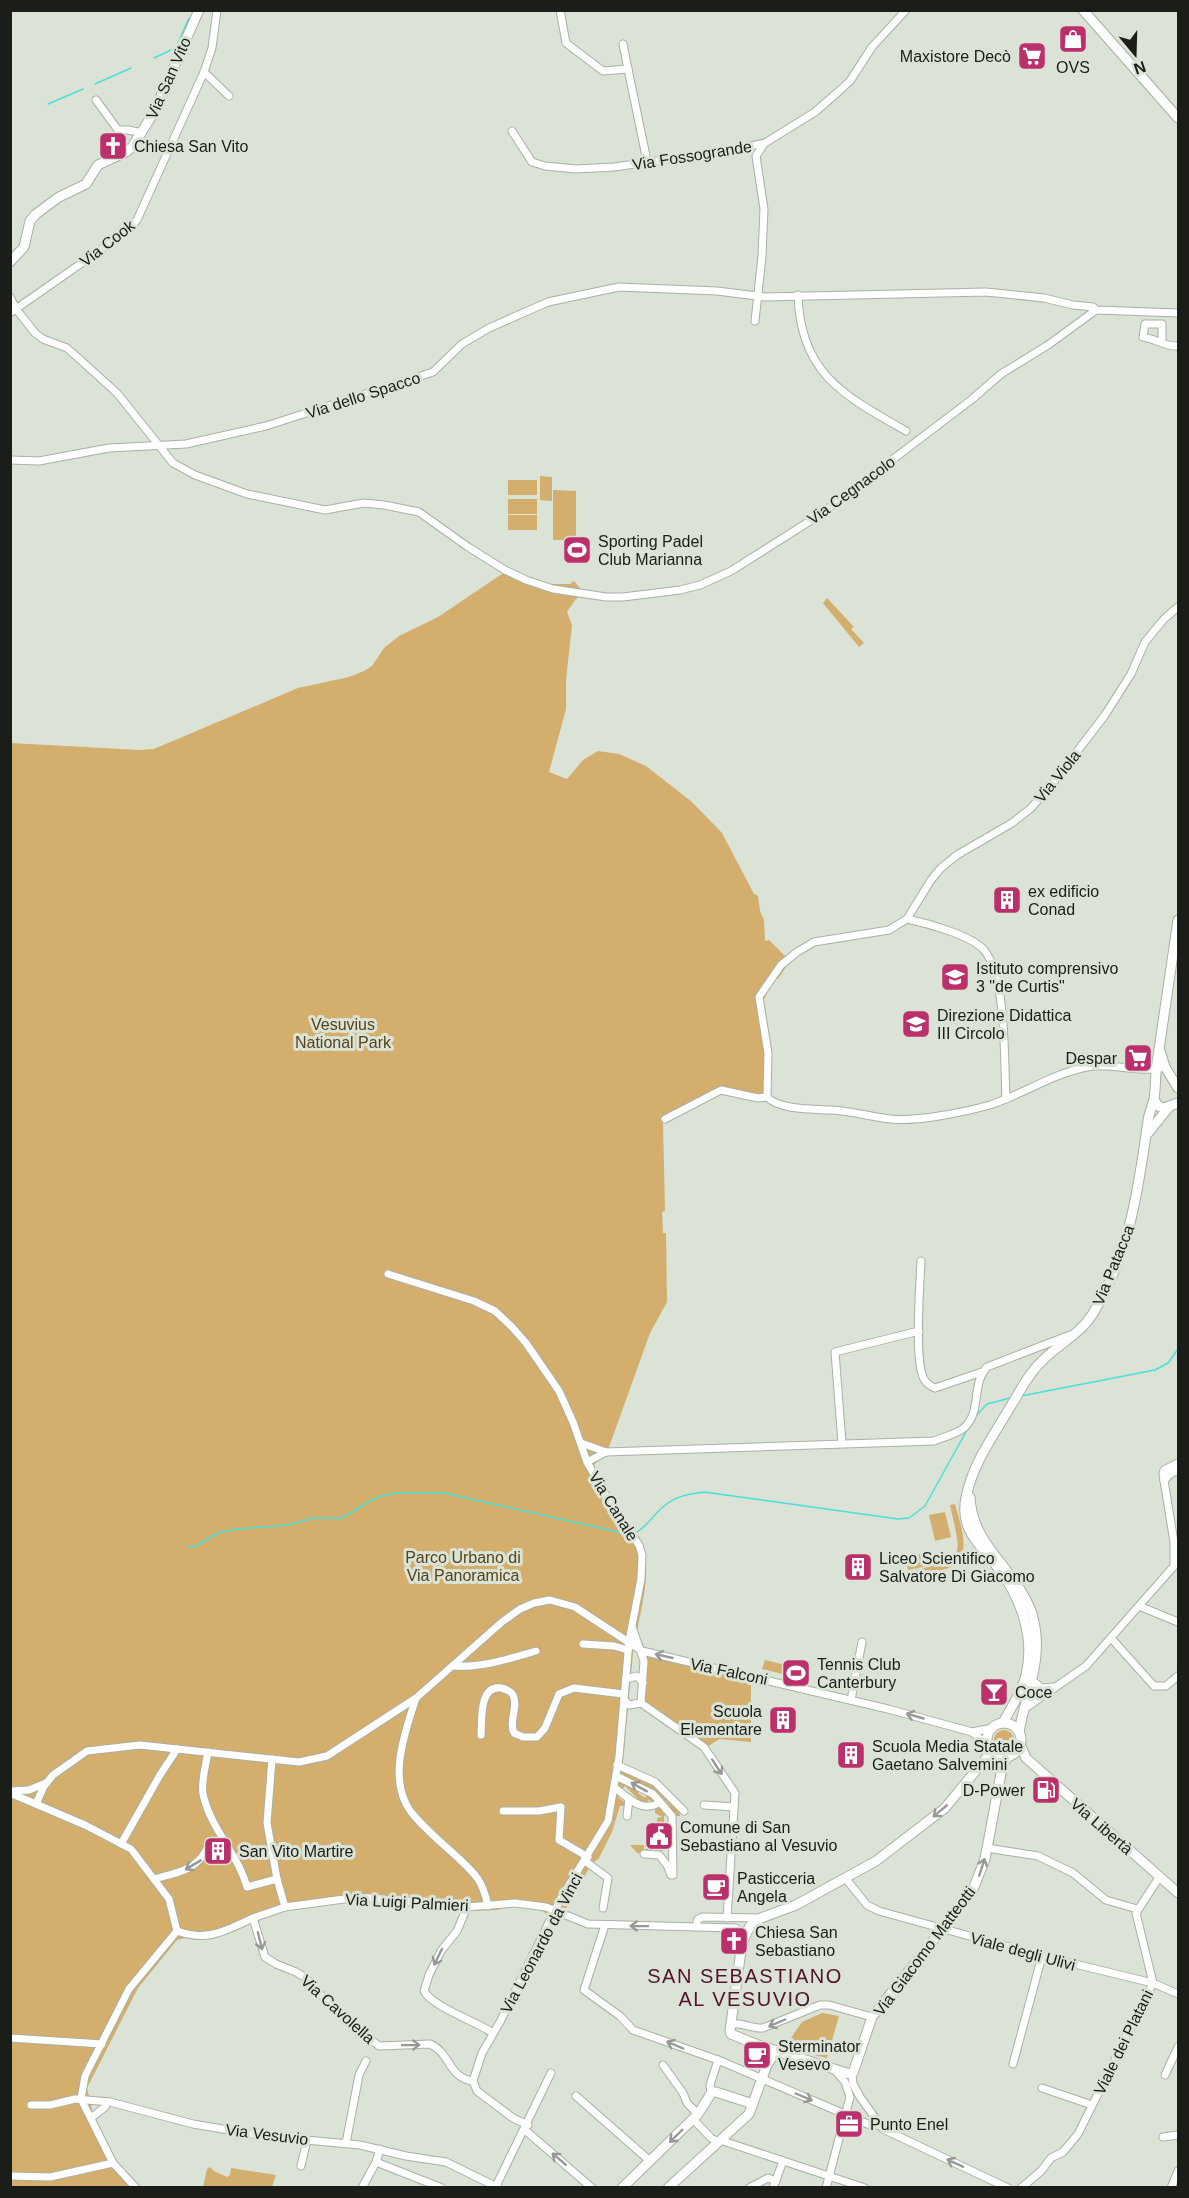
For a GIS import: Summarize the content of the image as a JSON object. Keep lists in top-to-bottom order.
{
  "streets": {
    "street": [
      "Via San Vito",
      "Via Fossogrande",
      "Via Cook",
      "Via dello Spacco",
      "Via Cegnacolo",
      "Via Viola",
      "Via Patacca",
      "Via Canale",
      "Via Falconi",
      "Via Libertà",
      "Via Luigi Palmieri",
      "Via Leonardo da Vinci",
      "Via Giacomo Matteotti",
      "Viale degli Ulivi",
      "Via Cavolella",
      "Viale dei Platani",
      "Via Vesuvio"
    ]
  },
  "crossings": [
    ["Via Cook", "Via Cegnacolo"],
    ["Via dello Spacco", "Via Cegnacolo"],
    ["Via Canale", "Via Falconi"],
    ["Via Canale", "Via Leonardo da Vinci"],
    ["Via Falconi", "Via Libertà"],
    ["Via Falconi", "Via Giacomo Matteotti"],
    ["Via Libertà", "Via Giacomo Matteotti"],
    ["Via Luigi Palmieri", "Via Leonardo da Vinci"],
    ["Via Leonardo da Vinci", "Via Cavolella"],
    ["Via Giacomo Matteotti", "Viale degli Ulivi"],
    ["Viale degli Ulivi", "Viale dei Platani"]
  ],
  "one_way": ["Via Cavolella"],
  "districts": ["SAN SEBASTIANO AL VESUVIO"],
  "parks": ["Vesuvius National Park", "Parco Urbano di Via Panoramica"],
  "places": {
    "shop": ["OVS"],
    "supermarket": ["Maxistore Decò", "Despar"],
    "church": ["Chiesa San Vito", "Chiesa San Sebastiano"],
    "sports": ["Sporting Padel Club Marianna", "Tennis Club Canterbury"],
    "building": [
      "ex edificio Conad",
      "Liceo Scientifico Salvatore Di Giacomo",
      "Scuola Elementare",
      "Scuola Media Statale Gaetano Salvemini",
      "San Vito Martire"
    ],
    "school or university": ["Istituto comprensivo 3 \"de Curtis\"", "Direzione Didattica III Circolo"],
    "bar": ["Coce"],
    "fuel station": ["D-Power"],
    "public building": ["Comune di San Sebastiano al Vesuvio"],
    "cafe": ["Pasticceria Angela", "Sterminator Vesevo"],
    "office": ["Punto Enel"]
  },
  "north": "bottom"
}
